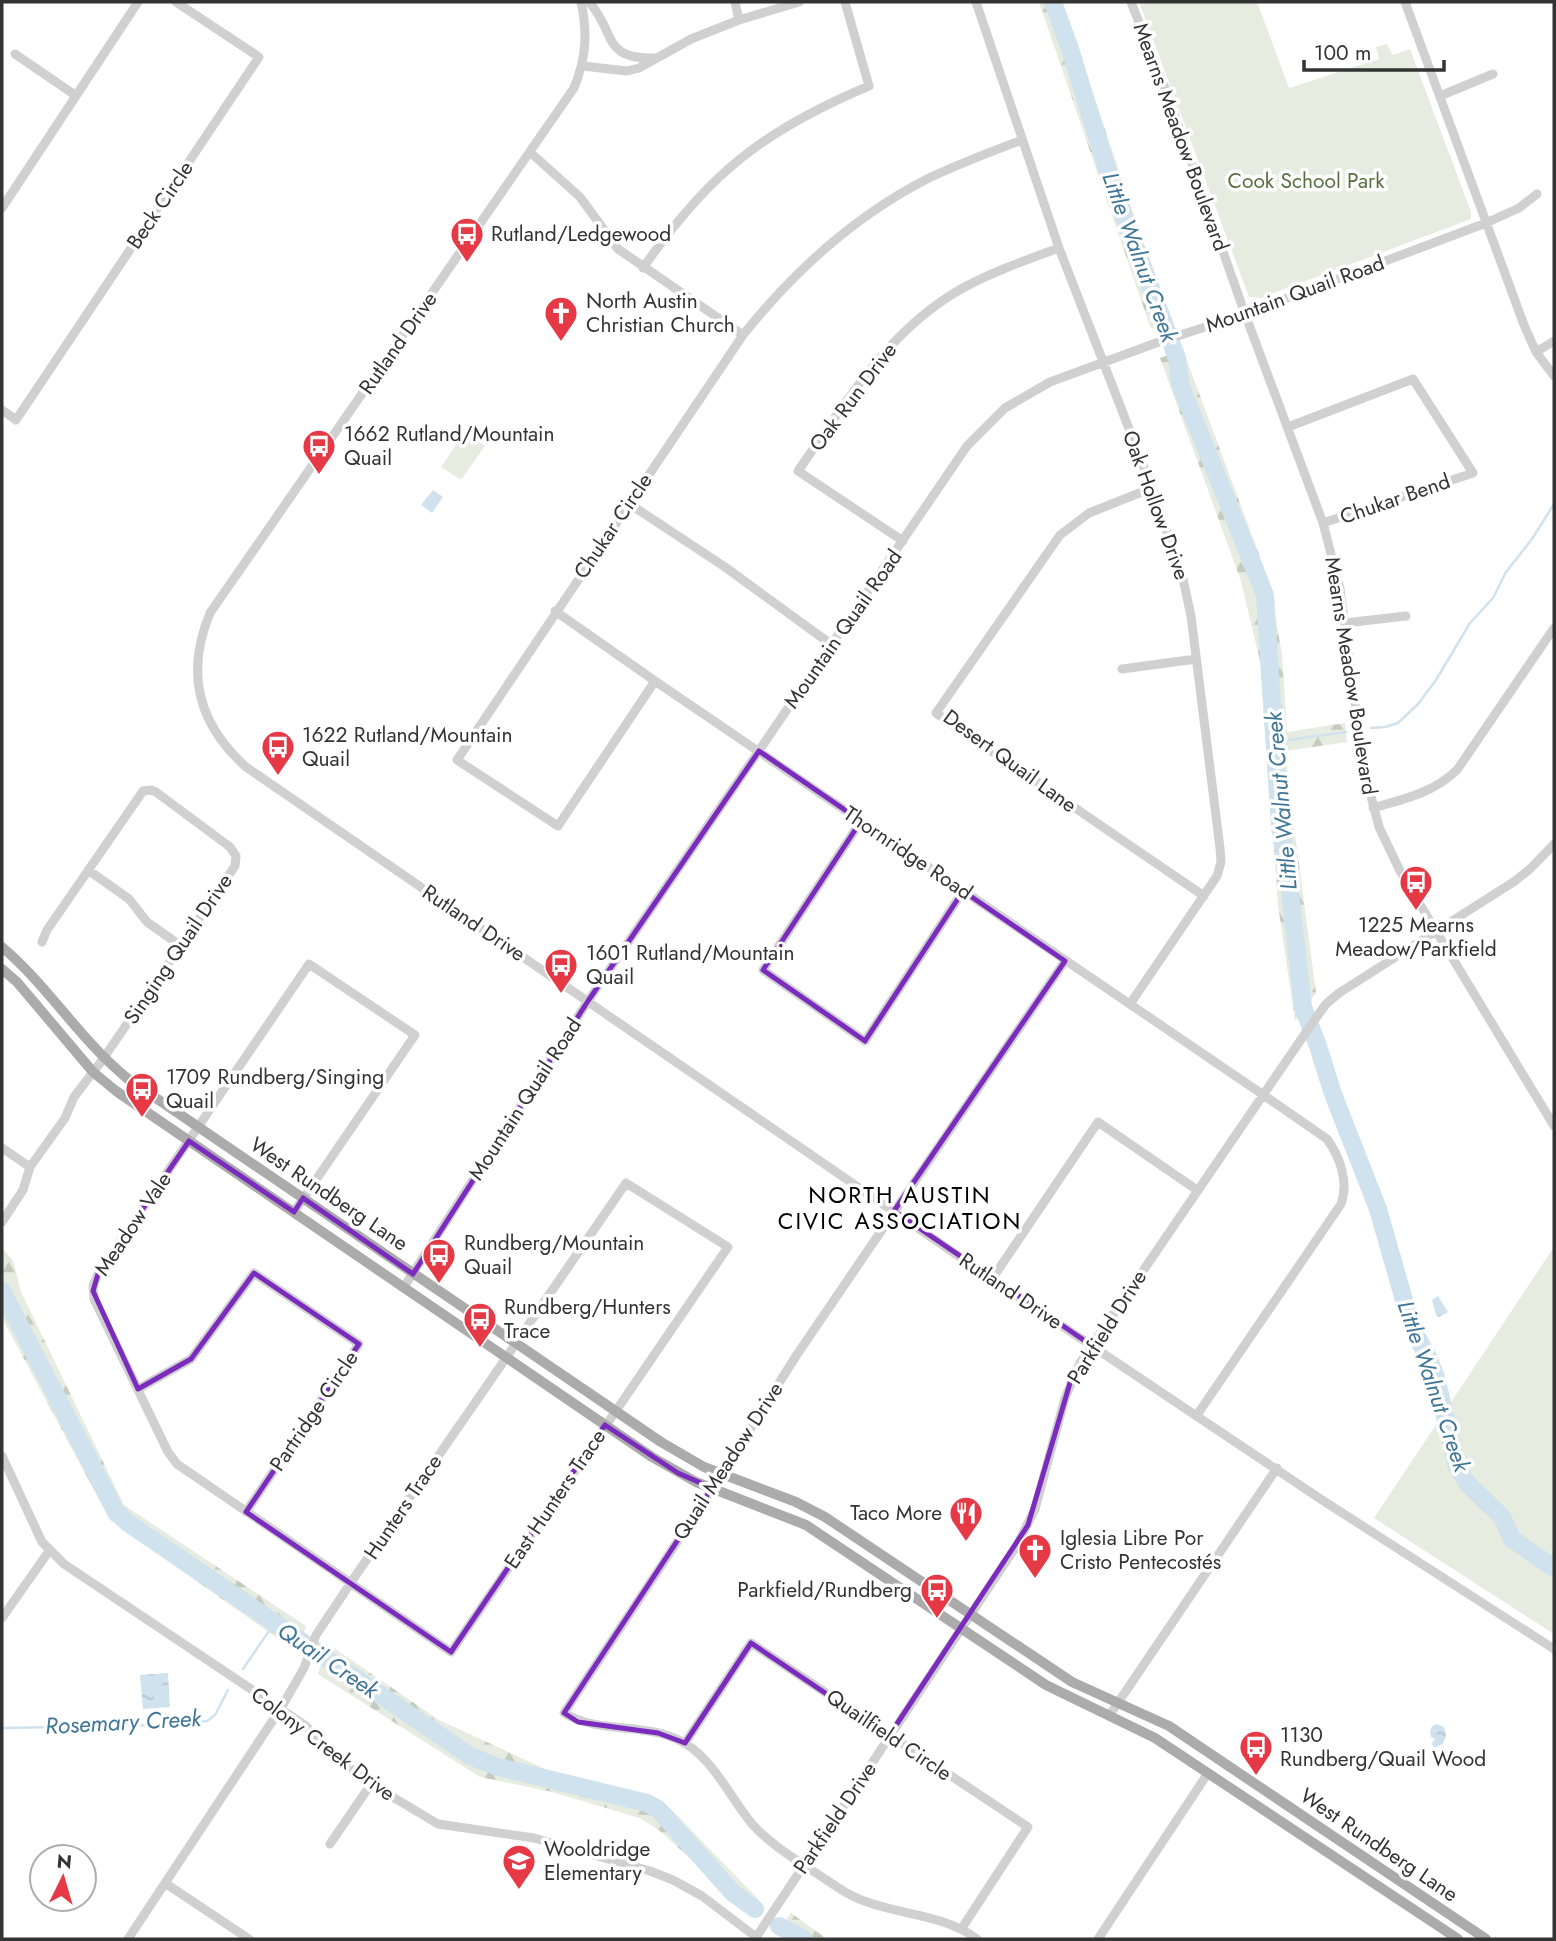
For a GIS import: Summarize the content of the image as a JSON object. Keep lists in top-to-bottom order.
{
  "streets": {
    "main road": ["West Rundberg Lane"],
    "street": [
      "Mearns Meadow Boulevard",
      "Beck Circle",
      "Mountain Quail Road",
      "Rutland Drive",
      "Oak Run Drive",
      "Chukar Bend",
      "Oak Hollow Drive",
      "Chukar Circle",
      "Desert Quail Lane",
      "Thornridge Road",
      "Singing Quail Drive",
      "Meadow Vale",
      "Parkfield Drive",
      "Partridge Circle",
      "Quail Meadow Drive",
      "East Hunters Trace",
      "Hunters Trace",
      "Quailfield Circle",
      "Colony Creek Drive"
    ]
  },
  "crossings": [
    ["Mearns Meadow Boulevard", "Mountain Quail Road"],
    ["Mearns Meadow Boulevard", "Chukar Bend"],
    ["Mearns Meadow Boulevard", "Parkfield Drive"],
    ["Mountain Quail Road", "Rutland Drive"],
    ["Mountain Quail Road", "Oak Run Drive"],
    ["Mountain Quail Road", "Oak Hollow Drive"],
    ["Mountain Quail Road", "Thornridge Road"],
    ["Mountain Quail Road", "West Rundberg Lane"],
    ["Rutland Drive", "Thornridge Road"],
    ["Rutland Drive", "Parkfield Drive"],
    ["Rutland Drive", "Quail Meadow Drive"],
    ["Oak Run Drive", "Oak Hollow Drive"],
    ["Oak Hollow Drive", "Chukar Circle"],
    ["Oak Hollow Drive", "Desert Quail Lane"],
    ["Oak Hollow Drive", "Thornridge Road"],
    ["Chukar Circle", "Thornridge Road"],
    ["Thornridge Road", "Parkfield Drive"],
    ["Thornridge Road", "Quail Meadow Drive"],
    ["Singing Quail Drive", "West Rundberg Lane"],
    ["West Rundberg Lane", "Meadow Vale"],
    ["West Rundberg Lane", "Parkfield Drive"],
    ["West Rundberg Lane", "Quail Meadow Drive"],
    ["West Rundberg Lane", "East Hunters Trace"],
    ["West Rundberg Lane", "Hunters Trace"],
    ["Meadow Vale", "Partridge Circle"],
    ["Meadow Vale", "East Hunters Trace"],
    ["Meadow Vale", "Hunters Trace"],
    ["Parkfield Drive", "Quailfield Circle"],
    ["Parkfield Drive", "Colony Creek Drive"],
    ["Quail Meadow Drive", "Quailfield Circle"],
    ["East Hunters Trace", "Hunters Trace"],
    ["Hunters Trace", "Colony Creek Drive"]
  ],
  "districts": ["NORTH AUSTIN CIVIC ASSOCIATION"],
  "water": ["Little Walnut Creek", "Quail Creek", "Rosemary Creek"],
  "parks": ["Cook School Park"],
  "places": {
    "bus stop": [
      "Rutland/Ledgewood",
      "1662 Rutland/Mountain Quail",
      "1622 Rutland/Mountain Quail",
      "1225 Mearns Meadow/Parkfield",
      "1601 Rutland/Mountain Quail",
      "1709 Rundberg/Singing Quail",
      "Rundberg/Mountain Quail",
      "Rundberg/Hunters Trace",
      "Parkfield/Rundberg",
      "1130 Rundberg/Quail Wood"
    ],
    "church": ["North Austin Christian Church", "Iglesia Libre Por Cristo Pentecostés"],
    "restaurant": ["Taco More"],
    "school or university": ["Wooldridge Elementary"]
  },
  "scale_bar": "100 m",
  "north": "top"
}
